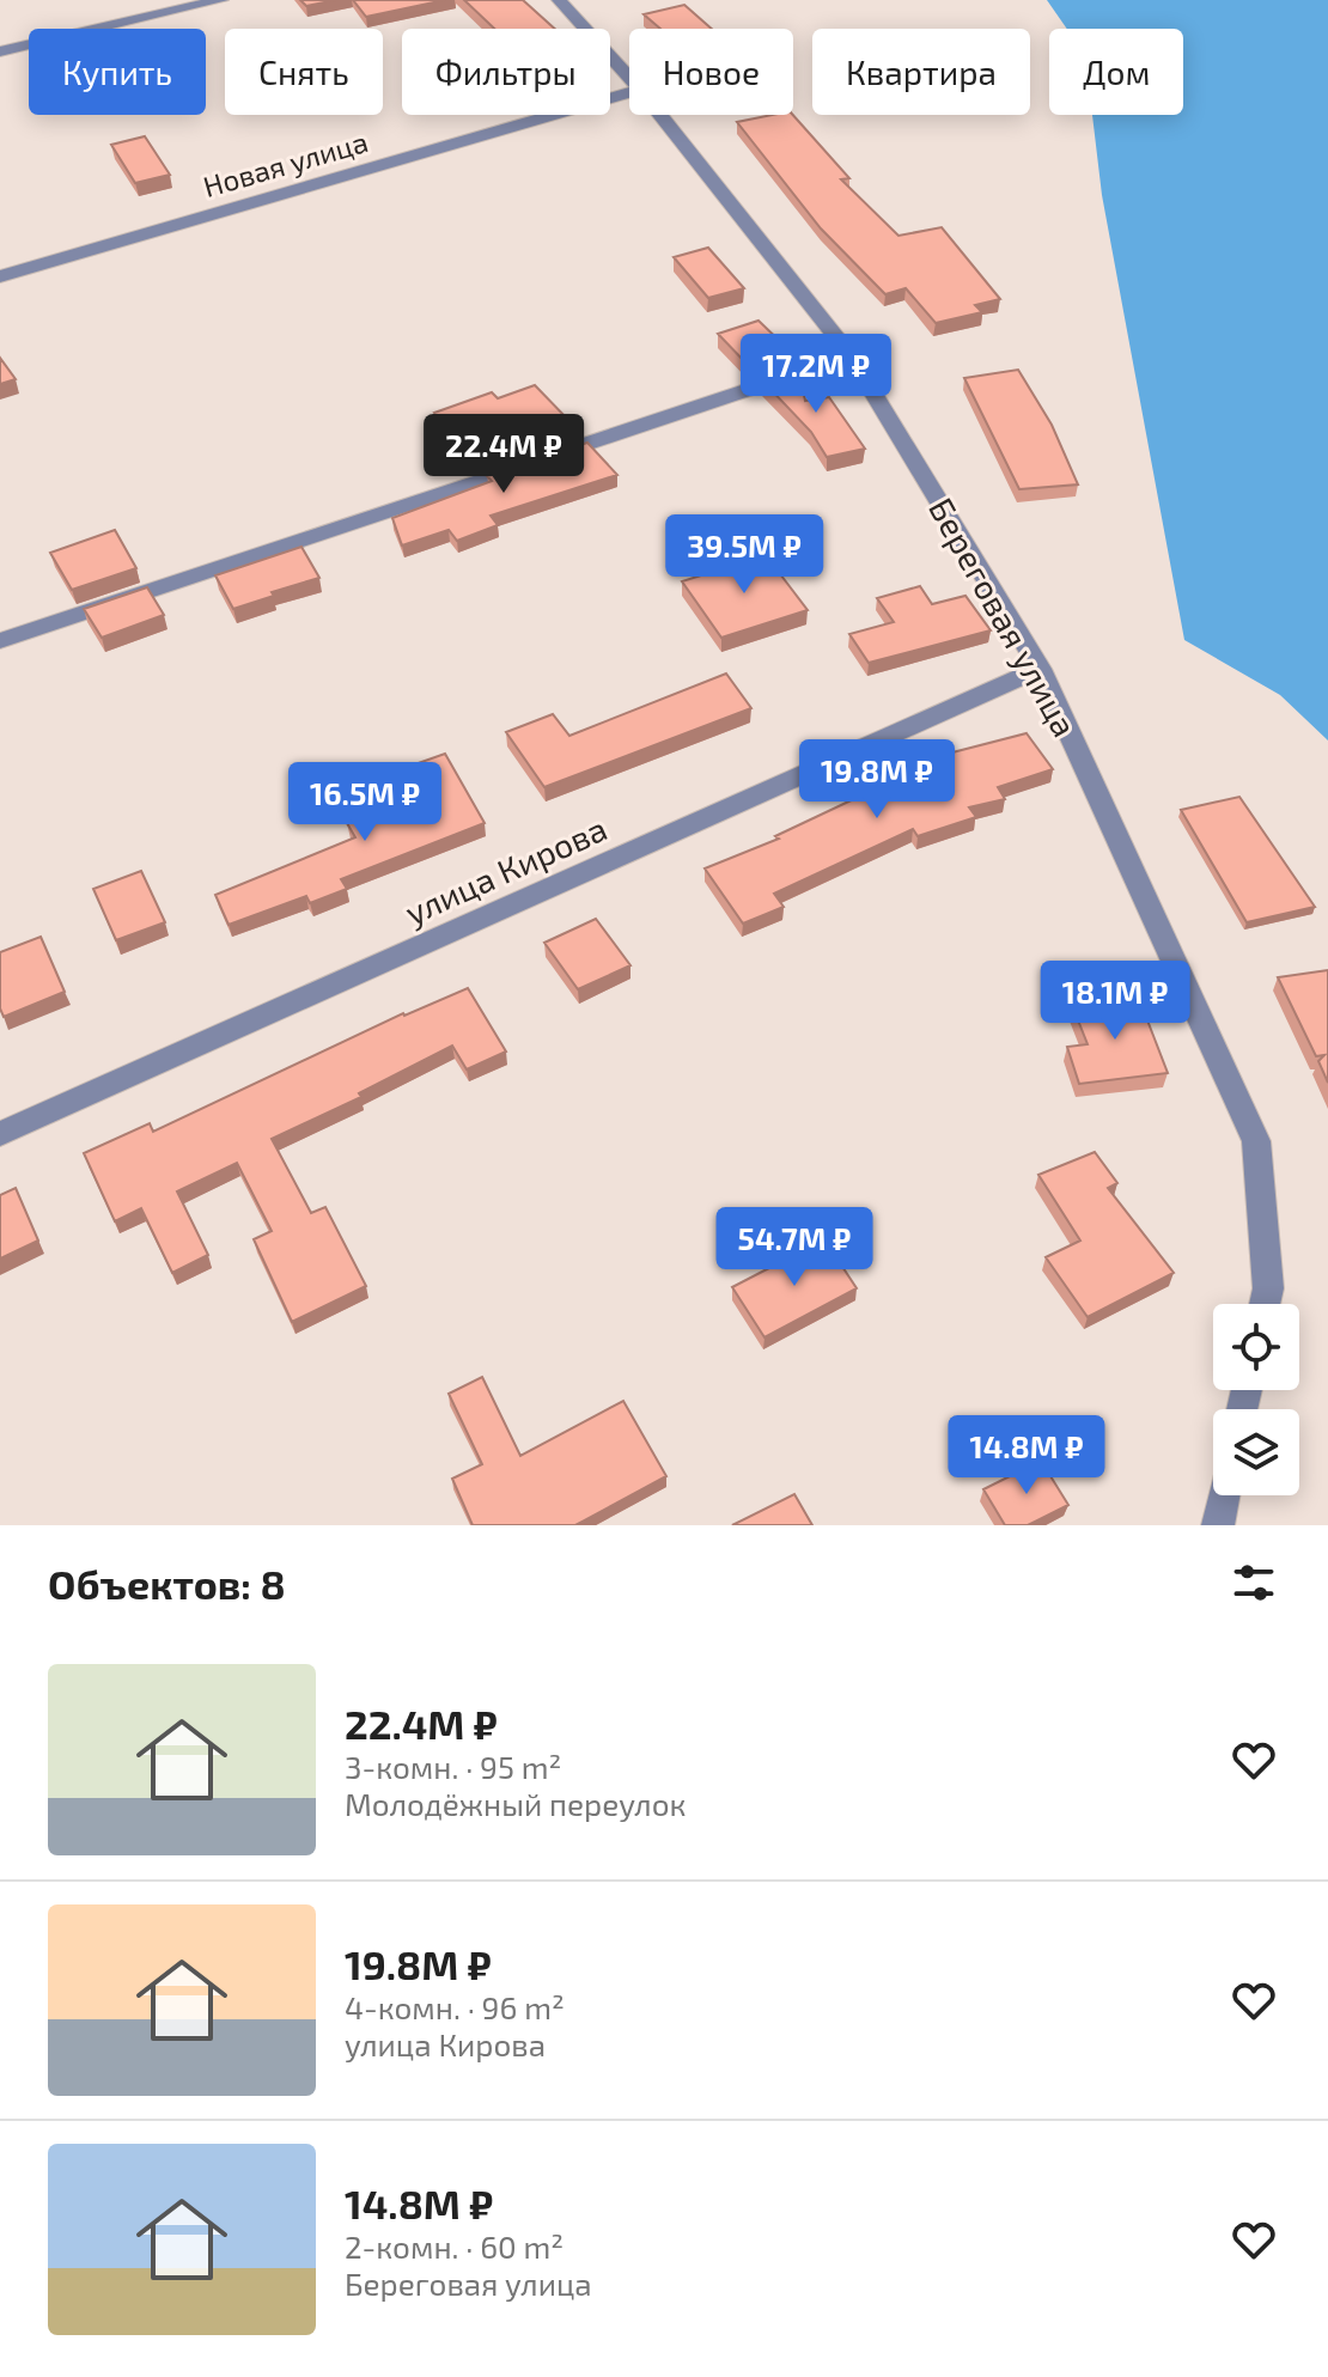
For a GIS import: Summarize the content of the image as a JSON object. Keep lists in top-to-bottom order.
{
  "streets": {
    "street": ["Новая улица", "Береговая улица", "улица Кирова"]
  },
  "crossings": [
    ["Береговая улица", "улица Кирова"]
  ],
  "page": {
    "chip": [
      "Купить",
      "Снять",
      "Фильтры",
      "Новое",
      "Квартира",
      "Дом"
    ],
    "price": [
      "17.2M ₽",
      "22.4M ₽",
      "39.5M ₽",
      "19.8M ₽",
      "16.5M ₽",
      "18.1M ₽",
      "54.7M ₽",
      "14.8M ₽"
    ],
    "heading": "Объектов: 8",
    "list": [
      {
        "name": "22.4M ₽",
        "note": "3-комн. · 95 m² · Молодёжный переулок"
      },
      {
        "name": "19.8M ₽",
        "note": "4-комн. · 96 m² · улица Кирова"
      },
      {
        "name": "14.8M ₽",
        "note": "2-комн. · 60 m² · Береговая улица"
      }
    ]
  }
}
